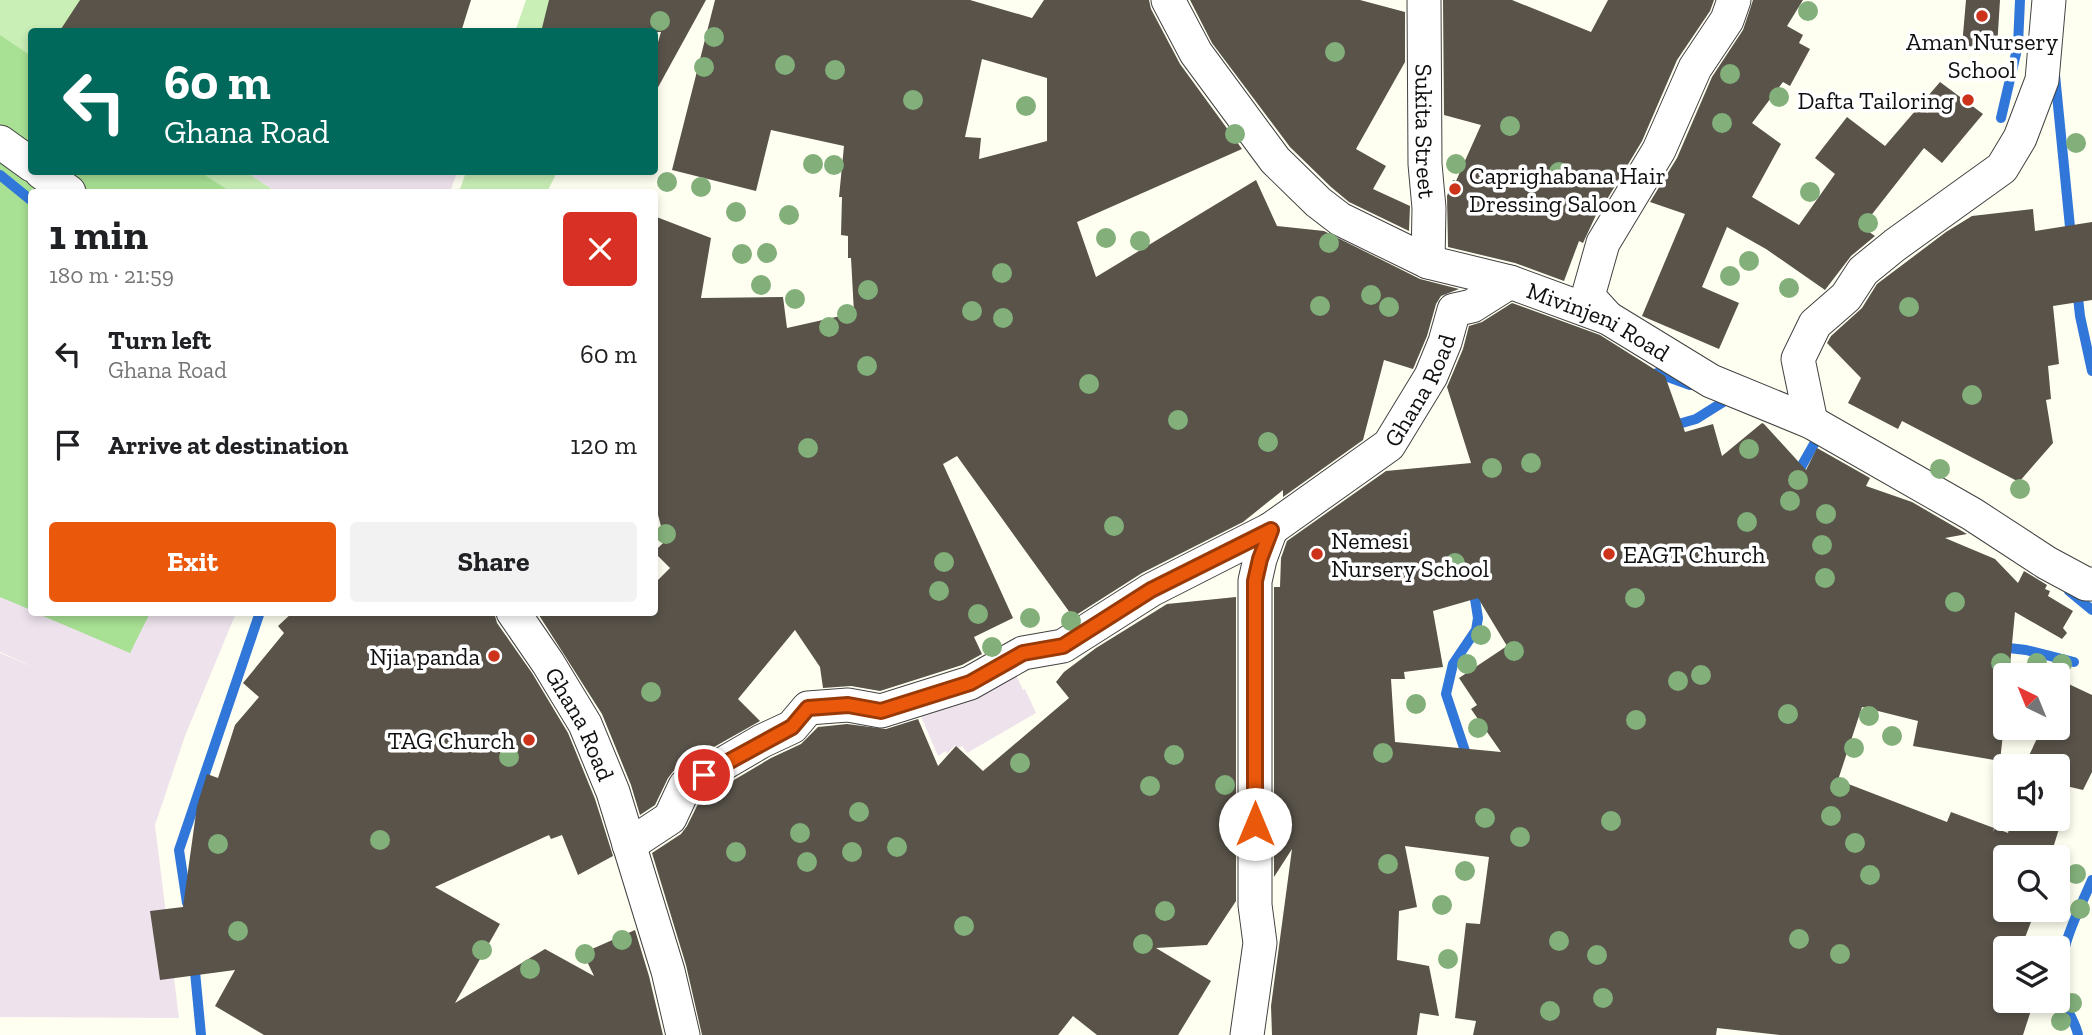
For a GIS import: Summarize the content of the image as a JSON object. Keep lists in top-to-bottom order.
{
  "streets": {
    "street": ["Sukita Street", "Mivinjeni Road", "Ghana Road"]
  },
  "crossings": [
    ["Sukita Street", "Mivinjeni Road"],
    ["Mivinjeni Road", "Ghana Road"]
  ],
  "places": [
    "Aman Nursery School",
    "Dafta Tailoring",
    "Caprighabana Hair Dressing Saloon",
    "Nemesi Nursery School",
    "EAGT Church",
    "Njia panda",
    "TAG Church"
  ],
  "north": "top left",
  "page": {
    "turn": ["60 m", "Ghana Road"],
    "heading": ["1 min", "180 m · 21:59"],
    "list": [
      {
        "name": "Turn left",
        "note": "Ghana Road",
        "value": "60 m"
      },
      {
        "name": "Arrive at destination",
        "value": "120 m"
      }
    ],
    "buttons": ["Exit", "Share"]
  }
}
